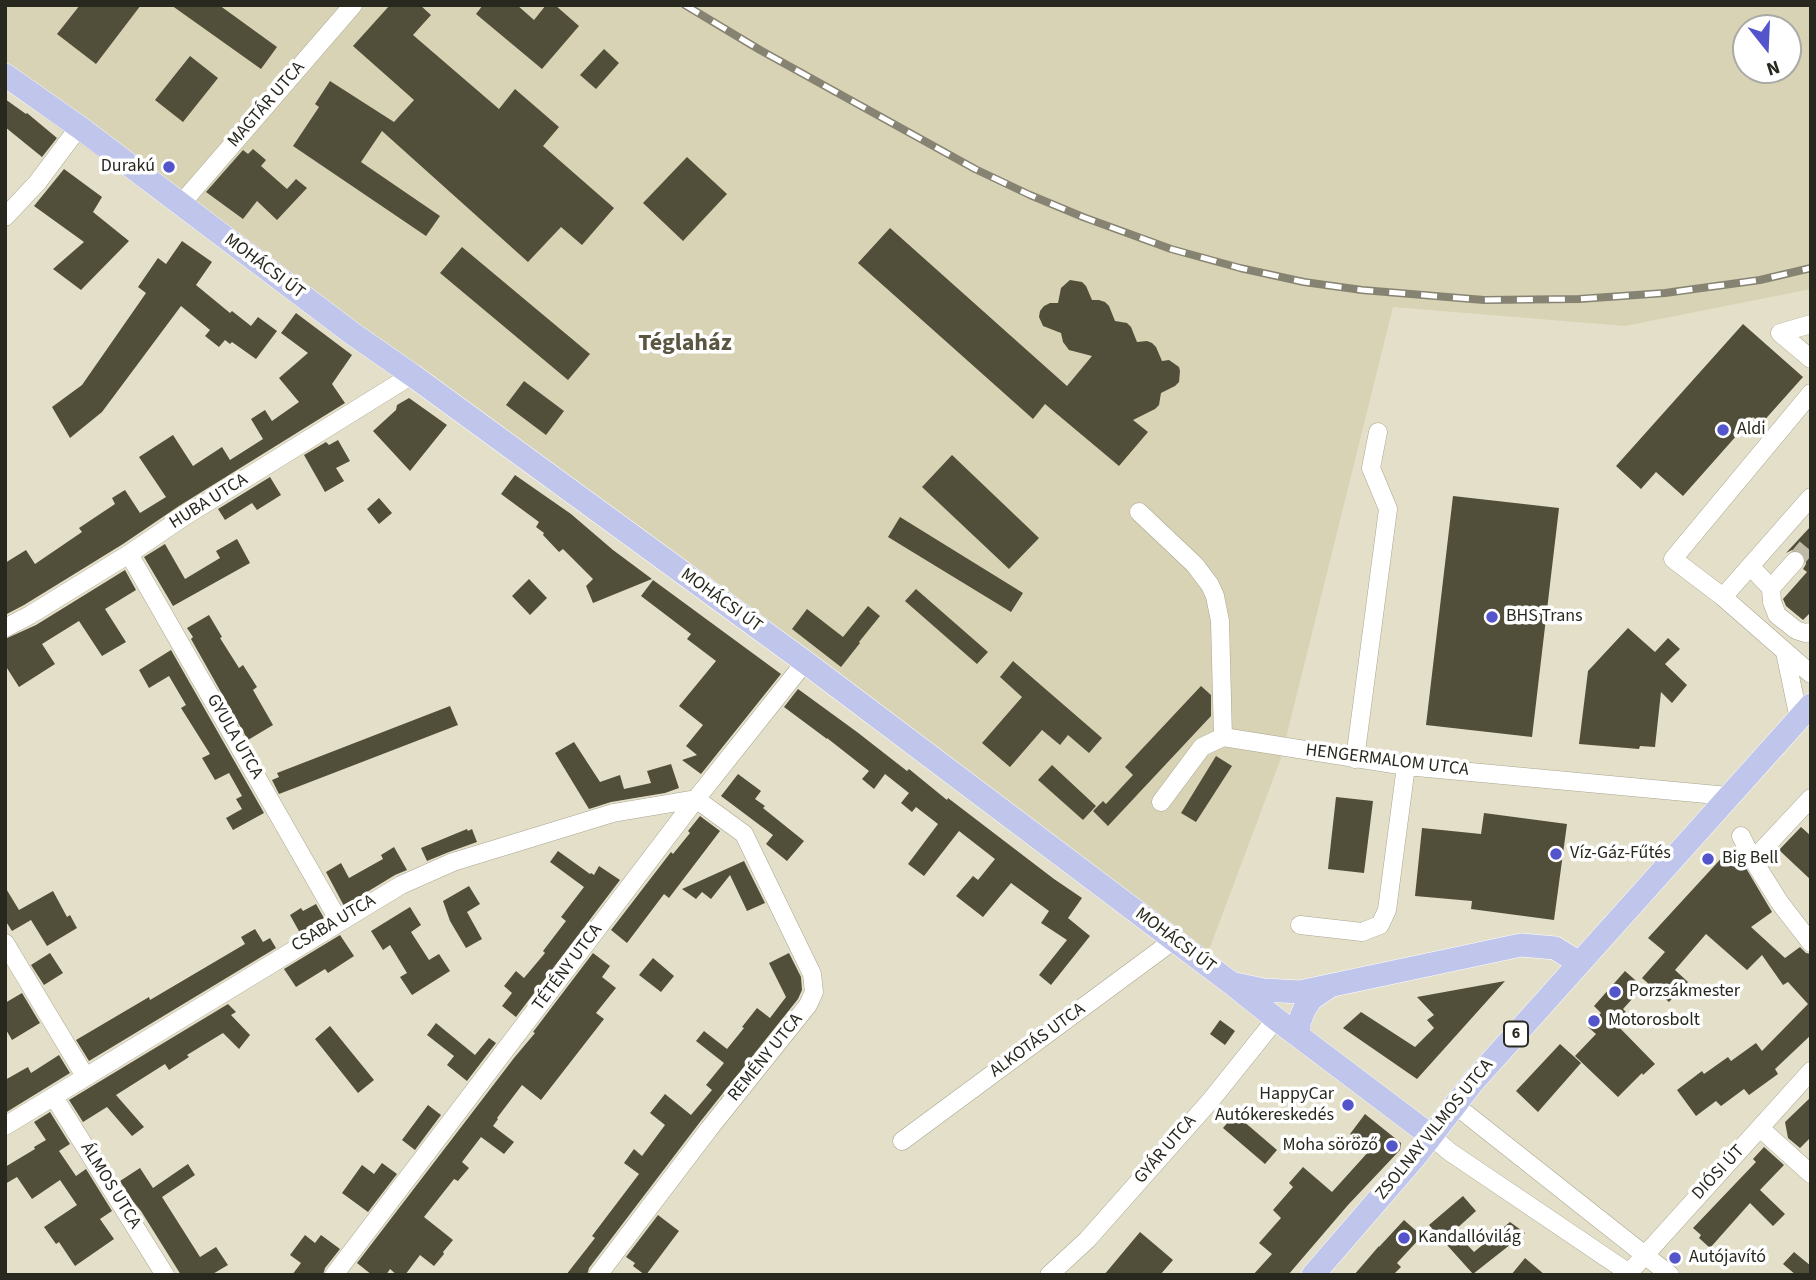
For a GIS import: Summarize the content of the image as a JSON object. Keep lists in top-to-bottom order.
{
  "streets": {
    "main road": ["MOHÁCSI ÚT", "6", "ZSOLNAY VILMOS UTCA"],
    "street": [
      "MAGTÁR UTCA",
      "HUBA UTCA",
      "GYULA UTCA",
      "HENGERMALOM UTCA",
      "CSABA UTCA",
      "TÉTÉNY UTCA",
      "ALKOTÁS UTCA",
      "REMÉNY UTCA",
      "GYÁR UTCA",
      "DIÓSI ÚT",
      "ÁLMOS UTCA"
    ]
  },
  "crossings": [
    ["MAGTÁR UTCA", "MOHÁCSI ÚT"],
    ["MOHÁCSI ÚT", "HUBA UTCA"],
    ["MOHÁCSI ÚT", "TÉTÉNY UTCA"],
    ["MOHÁCSI ÚT", "ALKOTÁS UTCA"],
    ["MOHÁCSI ÚT", "ZSOLNAY VILMOS UTCA"],
    ["MOHÁCSI ÚT", "GYÁR UTCA"],
    ["HUBA UTCA", "GYULA UTCA"],
    ["GYULA UTCA", "CSABA UTCA"],
    ["HENGERMALOM UTCA", "ZSOLNAY VILMOS UTCA"],
    ["CSABA UTCA", "TÉTÉNY UTCA"],
    ["CSABA UTCA", "REMÉNY UTCA"],
    ["CSABA UTCA", "ÁLMOS UTCA"],
    ["TÉTÉNY UTCA", "REMÉNY UTCA"]
  ],
  "districts": ["Téglaház"],
  "places": [
    "Durakú",
    "Aldi",
    "BHS Trans",
    "Víz-Gáz-Fűtés",
    "Big Bell",
    "Porzsákmester",
    "Motorosbolt",
    "HappyCar Autókereskedés",
    "Moha söröző",
    "Kandallóvilág",
    "Autójavító"
  ],
  "north": "bottom"
}
